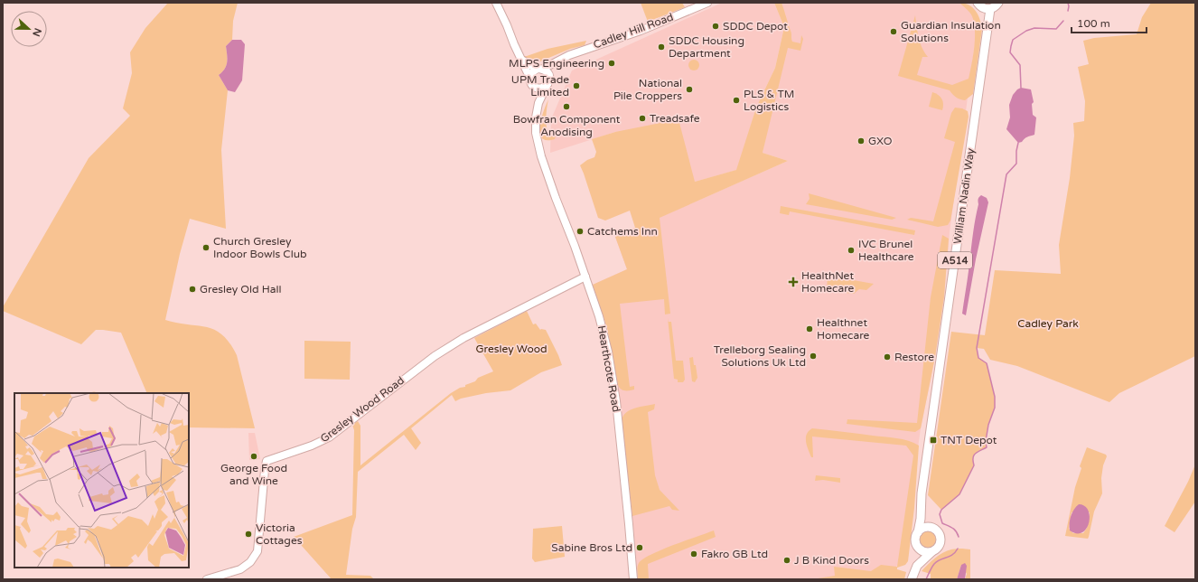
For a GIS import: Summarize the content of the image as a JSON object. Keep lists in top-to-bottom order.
{
  "streets": {
    "main road": ["William Nadin Way", "A514"],
    "street": ["Cadley Hill Road", "Hearthcote Road", "Gresley Wood Road"]
  },
  "crossings": [
    ["Cadley Hill Road", "Hearthcote Road"],
    ["William Nadin Way", "A514"],
    ["Hearthcote Road", "Gresley Wood Road"]
  ],
  "parks": ["Cadley Park", "Gresley Wood"],
  "places": {
    "other": [
      "SDDC Depot",
      "Guardian Insulation Solutions",
      "SDDC Housing Department",
      "MLPS Engineering",
      "UPM Trade Limited",
      "National Pile Croppers",
      "PLS & TM Logistics",
      "Bowfran Component Anodising",
      "Treadsafe",
      "GXO",
      "Catchems Inn",
      "Church Gresley Indoor Bowls Club",
      "IVC Brunel Healthcare",
      "Gresley Old Hall",
      "Healthnet Homecare",
      "Trelleborg Sealing Solutions Uk Ltd",
      "Restore",
      "George Food and Wine",
      "Victoria Cottages",
      "Sabine Bros Ltd",
      "Fakro GB Ltd",
      "J B Kind Doors"
    ],
    "health": ["HealthNet Homecare"],
    "transit": ["TNT Depot"]
  },
  "scale_bar": "100 m",
  "north": "right"
}
